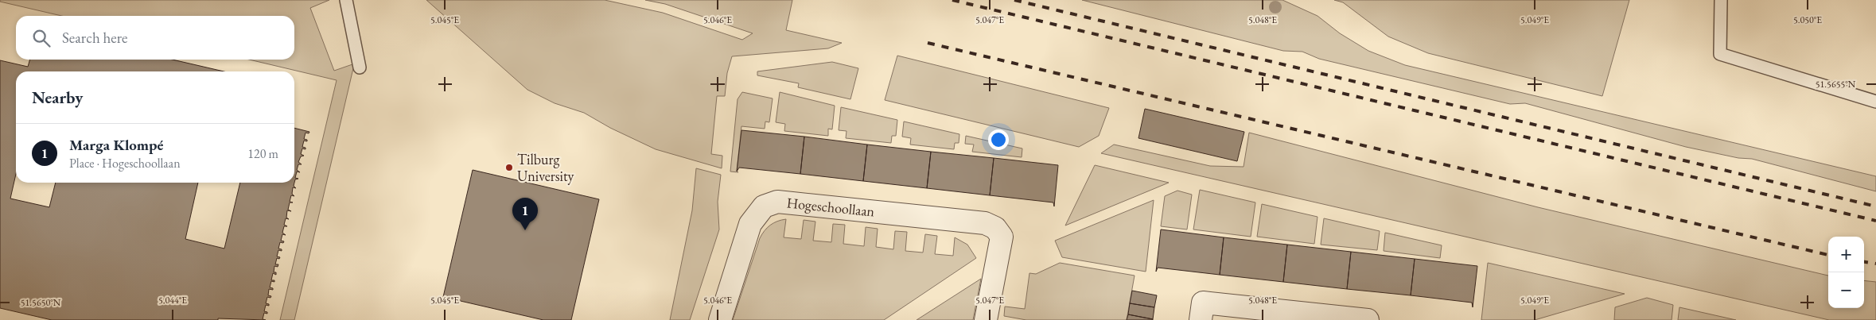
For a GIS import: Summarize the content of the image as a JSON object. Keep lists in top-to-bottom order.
{
  "streets": {
    "street": ["Hogeschoollaan"]
  },
  "places": ["Tilburg University"],
  "page": {
    "search": "Search here",
    "heading": "Nearby",
    "list": [
      {
        "mark": "1",
        "name": "Marga Klompé",
        "note": "Place · Hogeschoollaan",
        "value": "120 m"
      }
    ],
    "pins": "1",
    "map_buttons": ["+", "−"]
  },
  "coordinates": [
    "5.045°E",
    "5.046°E",
    "5.047°E",
    "5.048°E",
    "5.049°E",
    "5.050°E",
    "51.5655°N",
    "5.044°E",
    "51.5650°N"
  ]
}
